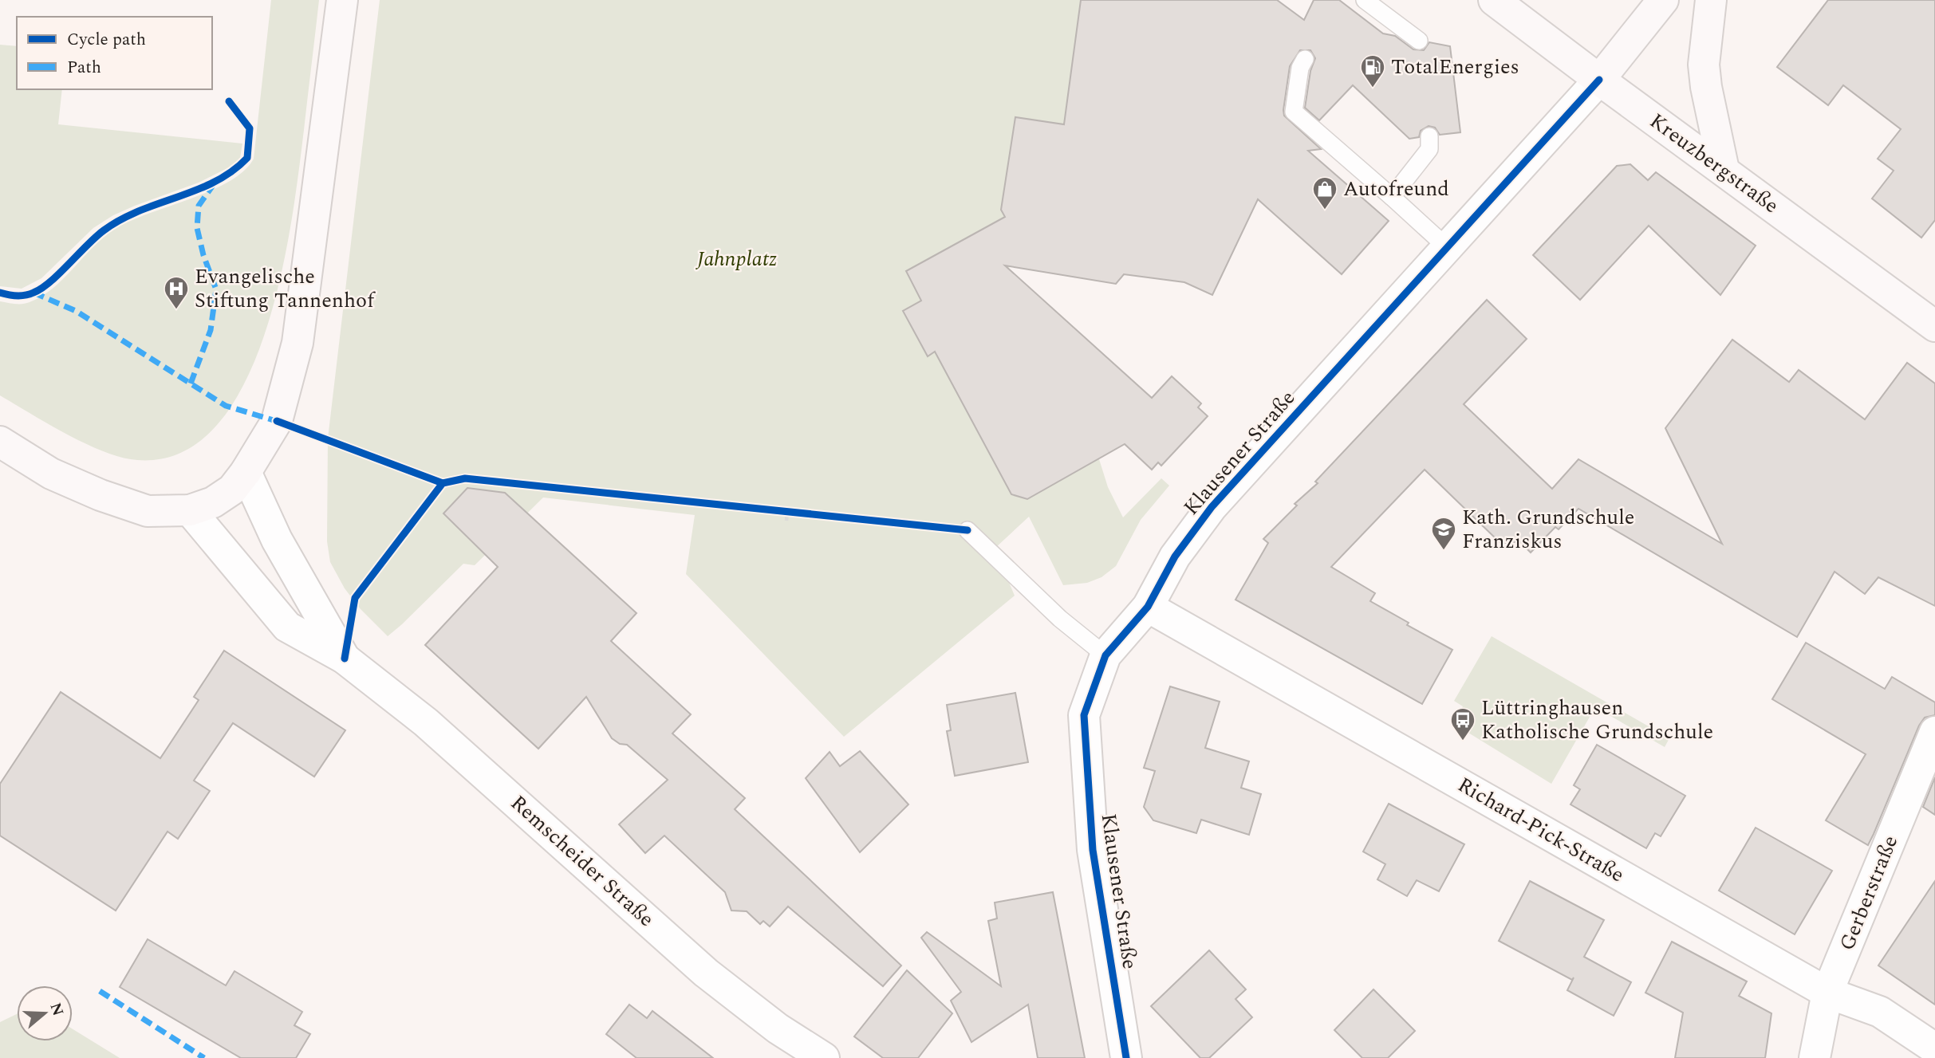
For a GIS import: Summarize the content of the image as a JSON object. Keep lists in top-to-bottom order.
{
  "streets": {
    "main road": ["Kreuzbergstraße", "Klausener Straße"],
    "street": ["Richard-Pick-Straße", "Remscheider Straße", "Gerberstraße"]
  },
  "crossings": [
    ["Kreuzbergstraße", "Klausener Straße"],
    ["Klausener Straße", "Richard-Pick-Straße"],
    ["Richard-Pick-Straße", "Gerberstraße"]
  ],
  "parks": ["Jahnplatz"],
  "places": {
    "fuel station": ["TotalEnergies"],
    "shop": ["Autofreund"],
    "hospital": ["Evangelische Stiftung Tannenhof"],
    "school or university": ["Kath. Grundschule Franziskus"],
    "bus stop": ["Lüttringhausen Katholische Grundschule"]
  },
  "legend": ["Cycle path", "Path"],
  "north": "right"
}
